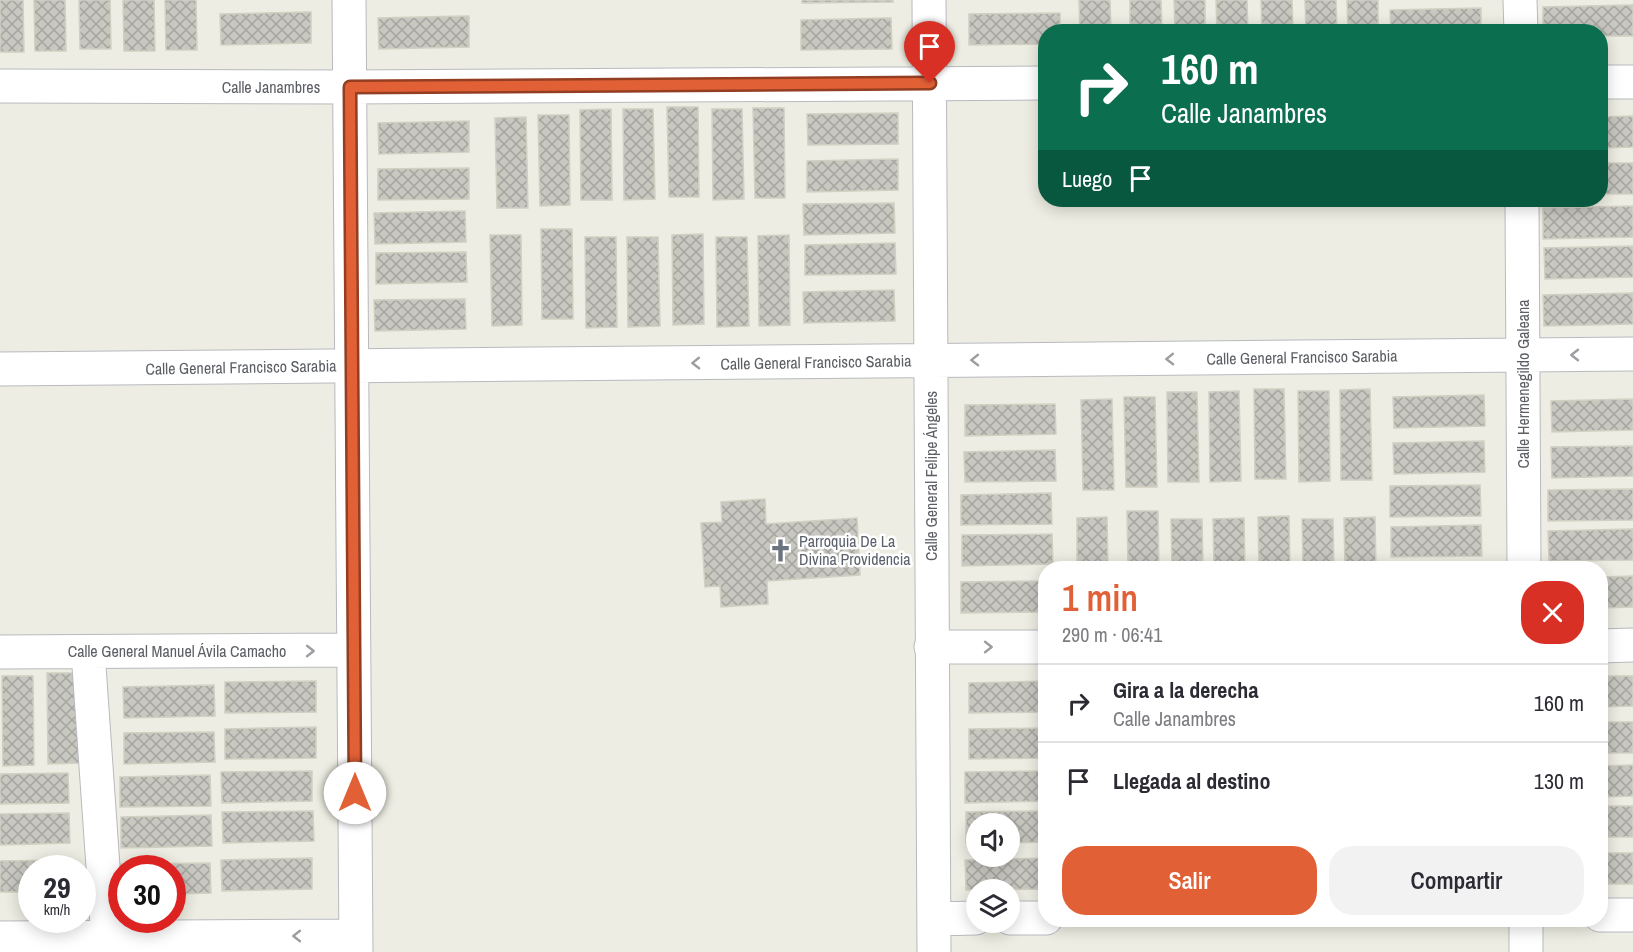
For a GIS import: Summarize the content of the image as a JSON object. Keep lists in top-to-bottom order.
{
  "streets": {
    "street": [
      "Calle Janambres",
      "Calle General Francisco Sarabia",
      "Calle Hermenegildo Galeana",
      "Calle General Felipe Ángeles",
      "Calle General Manuel Ávila Camacho"
    ]
  },
  "crossings": [
    ["Calle Janambres", "Calle General Felipe Ángeles"],
    ["Calle General Francisco Sarabia", "Calle Hermenegildo Galeana"],
    ["Calle General Francisco Sarabia", "Calle General Felipe Ángeles"]
  ],
  "one_way": ["Calle General Francisco Sarabia"],
  "places": {
    "church": ["Parroquia De La Divina Providencia"]
  },
  "page": {
    "turn": ["160 m", "Calle Janambres"],
    "then": "Luego",
    "heading": ["1 min", "290 m · 06:41"],
    "list": [
      {
        "name": "Gira a la derecha",
        "note": "Calle Janambres",
        "value": "160 m"
      },
      {
        "name": "Llegada al destino",
        "value": "130 m"
      }
    ],
    "buttons": ["Salir", "Compartir"],
    "speed": "29 km/h",
    "limit": "30"
  }
}
